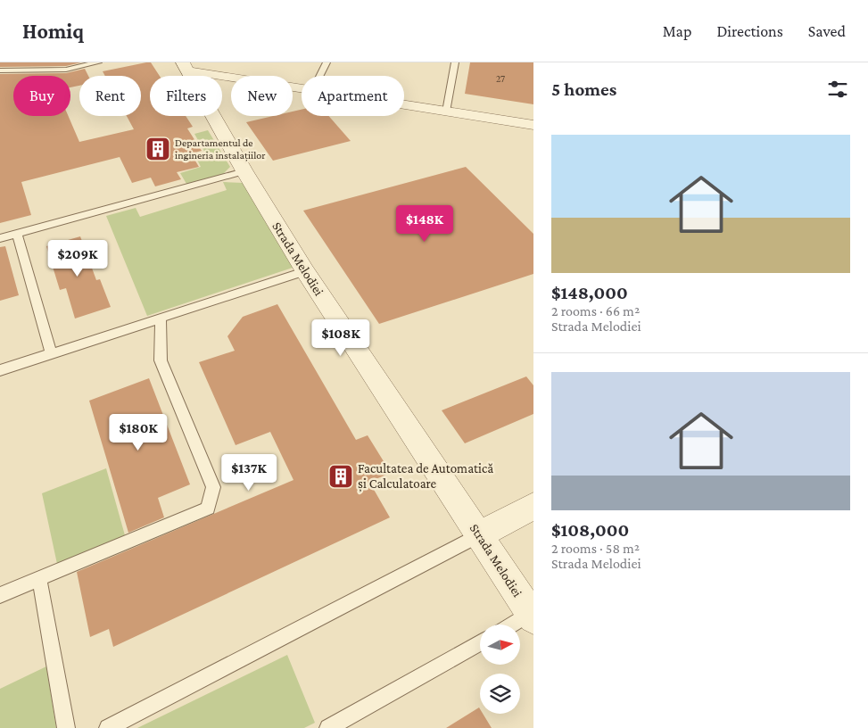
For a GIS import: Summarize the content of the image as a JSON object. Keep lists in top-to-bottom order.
{
  "streets": {
    "street": ["Strada Melodiei"]
  },
  "places": {
    "building": ["Departamentul de ingineria instalațiilor", "Facultatea de Automatică și Calculatoare"]
  },
  "house_numbers": ["27"],
  "north": "right",
  "page": {
    "header": "Homiq",
    "nav": ["Map", "Directions", "Saved"],
    "heading": "5 homes",
    "chip": [
      "Buy",
      "Rent",
      "Filters",
      "New",
      "Apartment"
    ],
    "list": [
      {
        "name": "$148,000",
        "note": "2 rooms · 66 m² · Strada Melodiei"
      },
      {
        "name": "$108,000",
        "note": "2 rooms · 58 m² · Strada Melodiei"
      }
    ],
    "price": [
      "$148K",
      "$209K",
      "$108K",
      "$180K",
      "$137K"
    ]
  }
}
